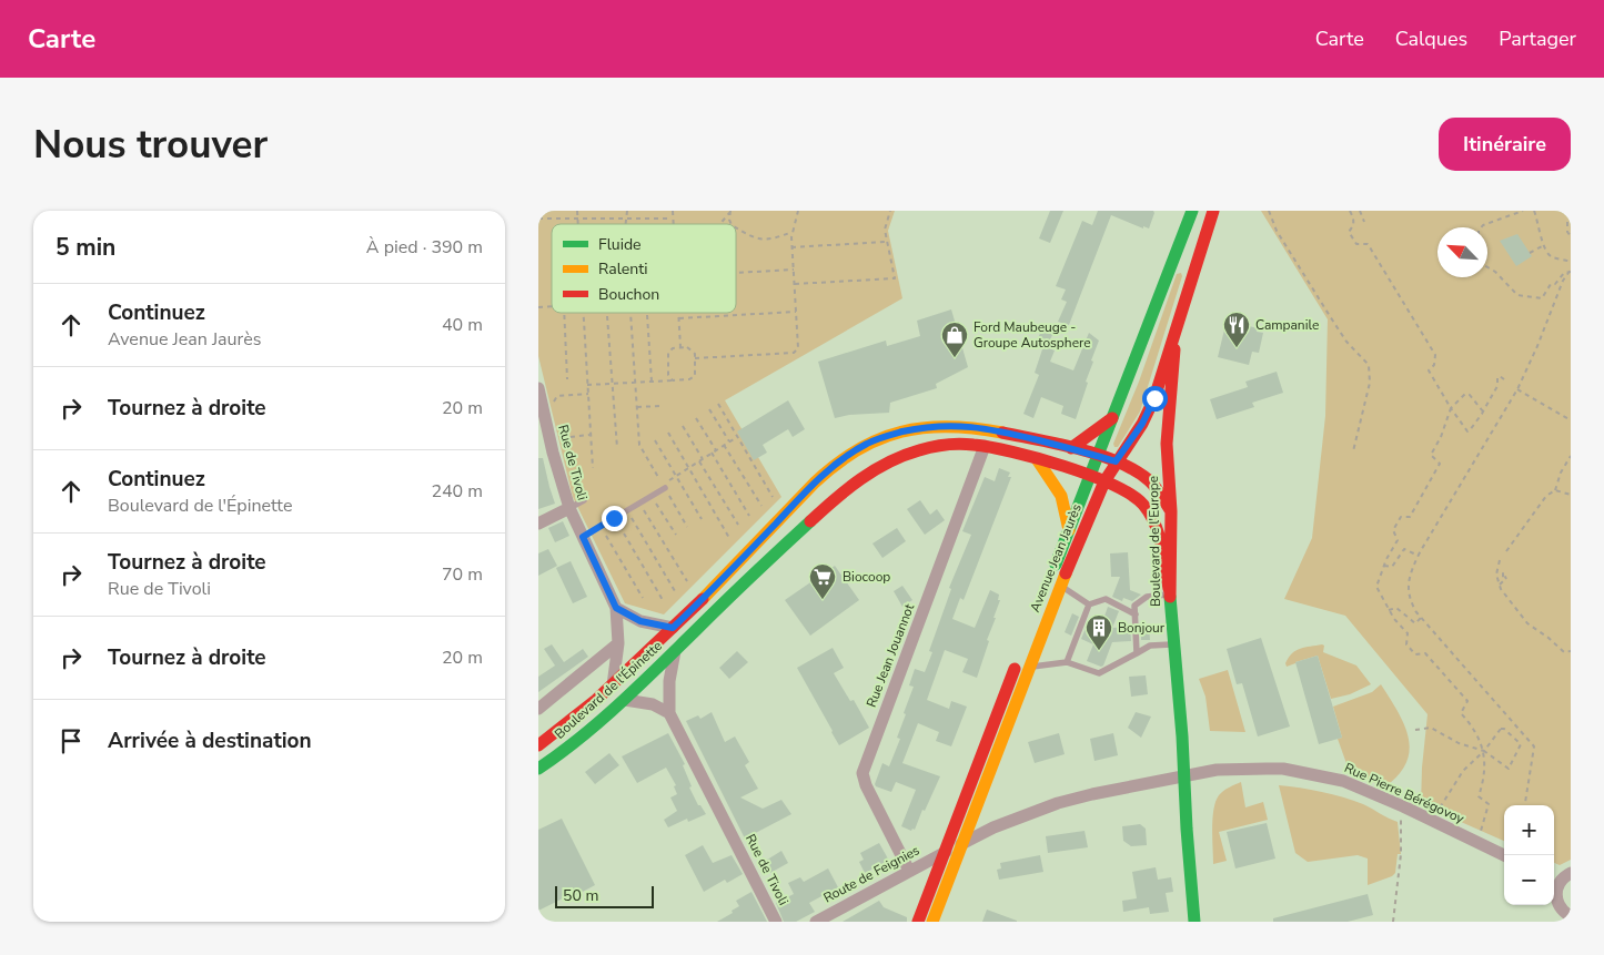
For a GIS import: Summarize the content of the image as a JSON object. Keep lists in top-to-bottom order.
{
  "streets": {
    "main road": ["Boulevard de l'Europe", "Avenue Jean Jaurès", "Boulevard de l'Épinette"],
    "street": [
      "Rue de Tivoli",
      "Rue Jean Jouannot",
      "Rue Pierre Bérégovoy",
      "Route de Feignies"
    ]
  },
  "crossings": [
    ["Rue de Tivoli", "Boulevard de l'Épinette"],
    ["Boulevard de l'Europe", "Avenue Jean Jaurès"],
    ["Boulevard de l'Europe", "Boulevard de l'Épinette"],
    ["Boulevard de l'Europe", "Rue Pierre Bérégovoy"],
    ["Avenue Jean Jaurès", "Boulevard de l'Épinette"],
    ["Avenue Jean Jaurès", "Rue Pierre Bérégovoy"],
    ["Avenue Jean Jaurès", "Route de Feignies"],
    ["Rue Jean Jouannot", "Boulevard de l'Épinette"],
    ["Rue Jean Jouannot", "Route de Feignies"],
    ["Rue Pierre Bérégovoy", "Route de Feignies"]
  ],
  "places": {
    "restaurant": ["Campanile"],
    "shop": ["Ford Maubeuge - Groupe Autosphere"],
    "supermarket": ["Biocoop"],
    "building": ["Bonjour"]
  },
  "legend": ["Fluide", "Ralenti", "Bouchon"],
  "scale_bar": "50 m",
  "north": "top left",
  "page": {
    "header": "Carte",
    "nav": ["Carte", "Calques", "Partager"],
    "buttons": "Itinéraire",
    "title": "Nous trouver",
    "heading": ["5 min", "À pied · 390 m"],
    "list": [
      ["Continuez", "Avenue Jean Jaurès", "40 m"],
      ["Tournez à droite", "20 m"],
      ["Continuez", "Boulevard de l'Épinette", "240 m"],
      ["Tournez à droite", "Rue de Tivoli", "70 m"],
      ["Tournez à droite", "20 m"],
      "Arrivée à destination"
    ],
    "map_buttons": ["+", "−"],
    "scale": "50 m"
  }
}
